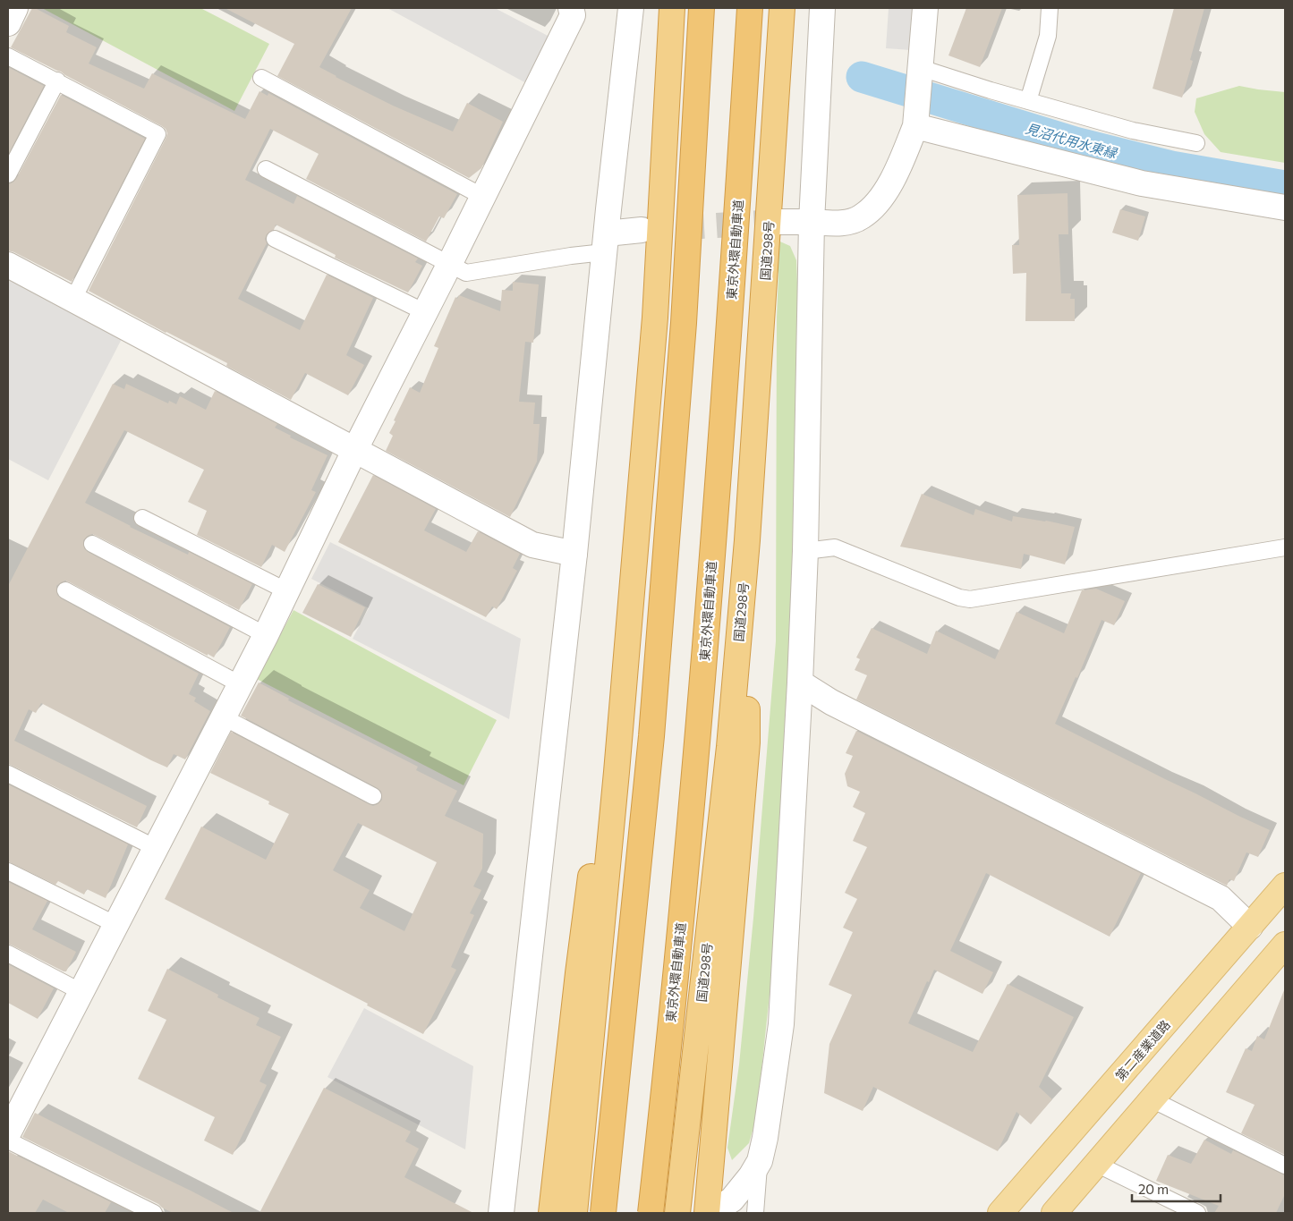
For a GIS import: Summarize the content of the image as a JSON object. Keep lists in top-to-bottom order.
{
  "streets": {
    "highway": ["東京外環自動車道", "国道298号"],
    "main road": ["第二産業道路"]
  },
  "water": ["見沼代用水東縁"],
  "scale_bar": "20 m"
}
